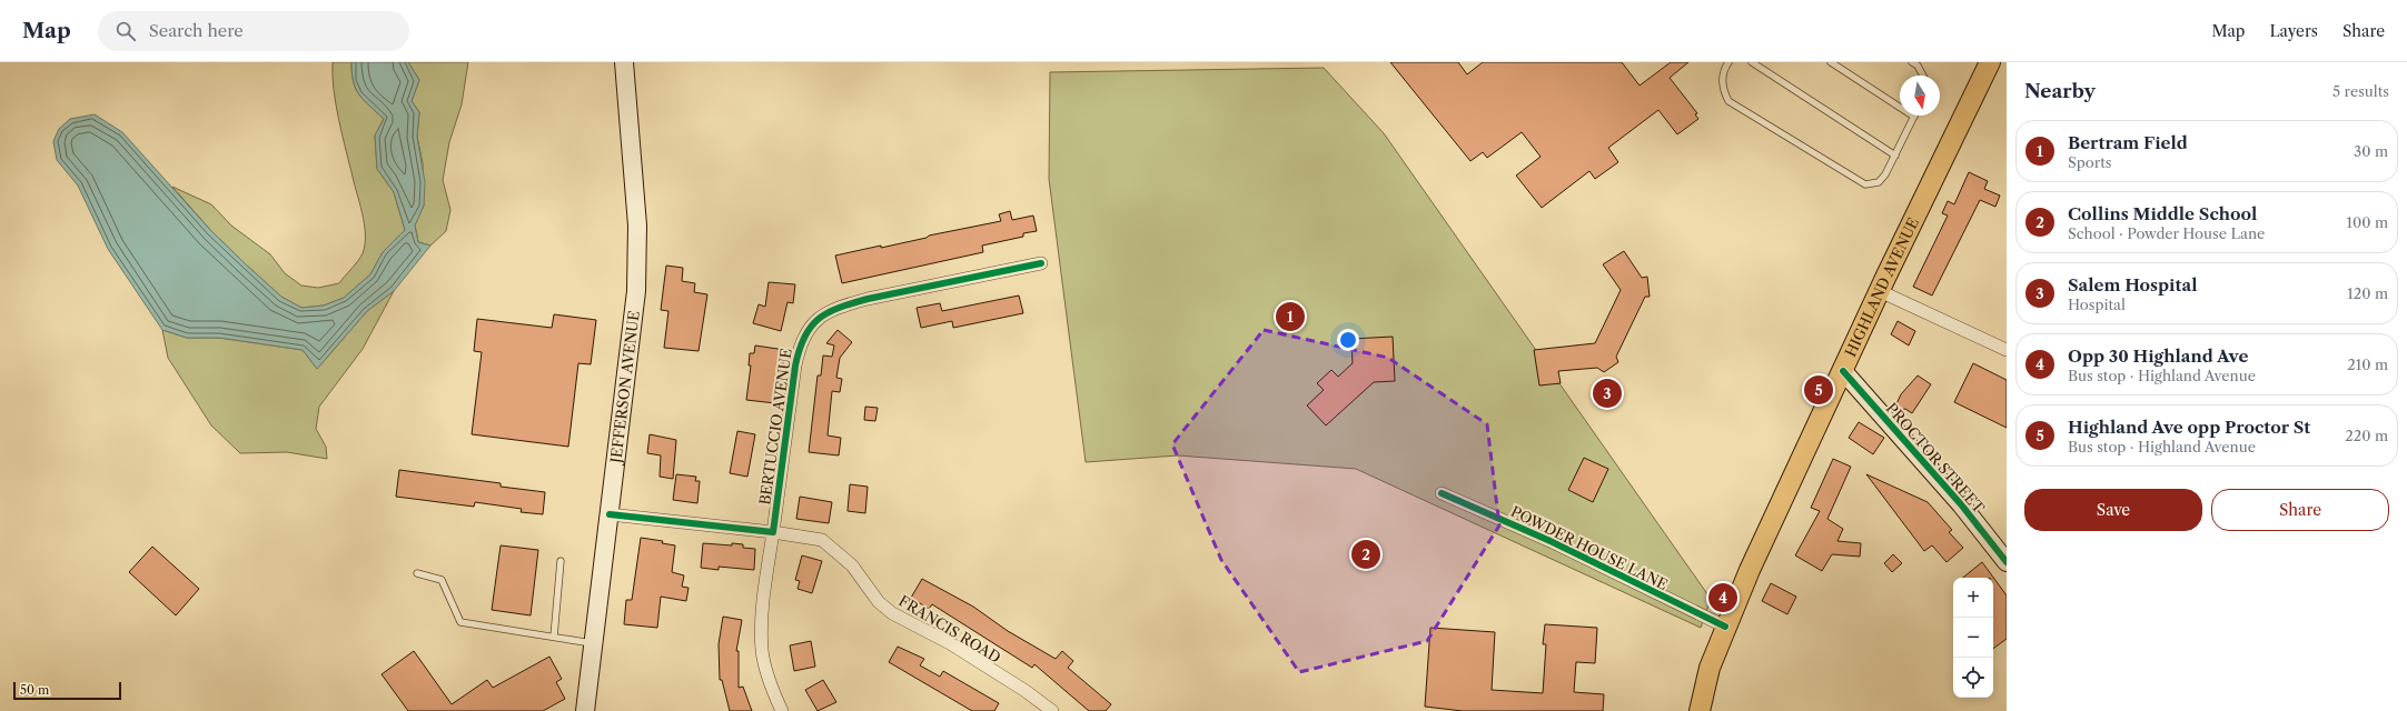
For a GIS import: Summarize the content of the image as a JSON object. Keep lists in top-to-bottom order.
{
  "streets": {
    "main road": ["HIGHLAND AVENUE", "JEFFERSON AVENUE", "PROCTOR STREET"],
    "street": ["BERTUCCIO AVENUE", "POWDER HOUSE LANE", "FRANCIS ROAD"]
  },
  "crossings": [
    ["HIGHLAND AVENUE", "PROCTOR STREET"],
    ["HIGHLAND AVENUE", "POWDER HOUSE LANE"],
    ["BERTUCCIO AVENUE", "FRANCIS ROAD"]
  ],
  "scale_bar": "50 m",
  "north": "bottom",
  "page": {
    "header": "Map",
    "search": "Search here",
    "nav": ["Map", "Layers", "Share"],
    "heading": ["Nearby", "5 results"],
    "list": [
      {
        "mark": "1",
        "name": "Bertram Field",
        "note": "Sports",
        "value": "30 m"
      },
      {
        "mark": "2",
        "name": "Collins Middle School",
        "note": "School · Powder House Lane",
        "value": "100 m"
      },
      {
        "mark": "3",
        "name": "Salem Hospital",
        "note": "Hospital",
        "value": "120 m"
      },
      {
        "mark": "4",
        "name": "Opp 30 Highland Ave",
        "note": "Bus stop · Highland Avenue",
        "value": "210 m"
      },
      {
        "mark": "5",
        "name": "Highland Ave opp Proctor St",
        "note": "Bus stop · Highland Avenue",
        "value": "220 m"
      }
    ],
    "pins": [
      "1",
      "5",
      "3",
      "2",
      "4"
    ],
    "buttons": ["Save", "Share"],
    "map_buttons": ["+", "−"],
    "scale": "50 m"
  }
}
